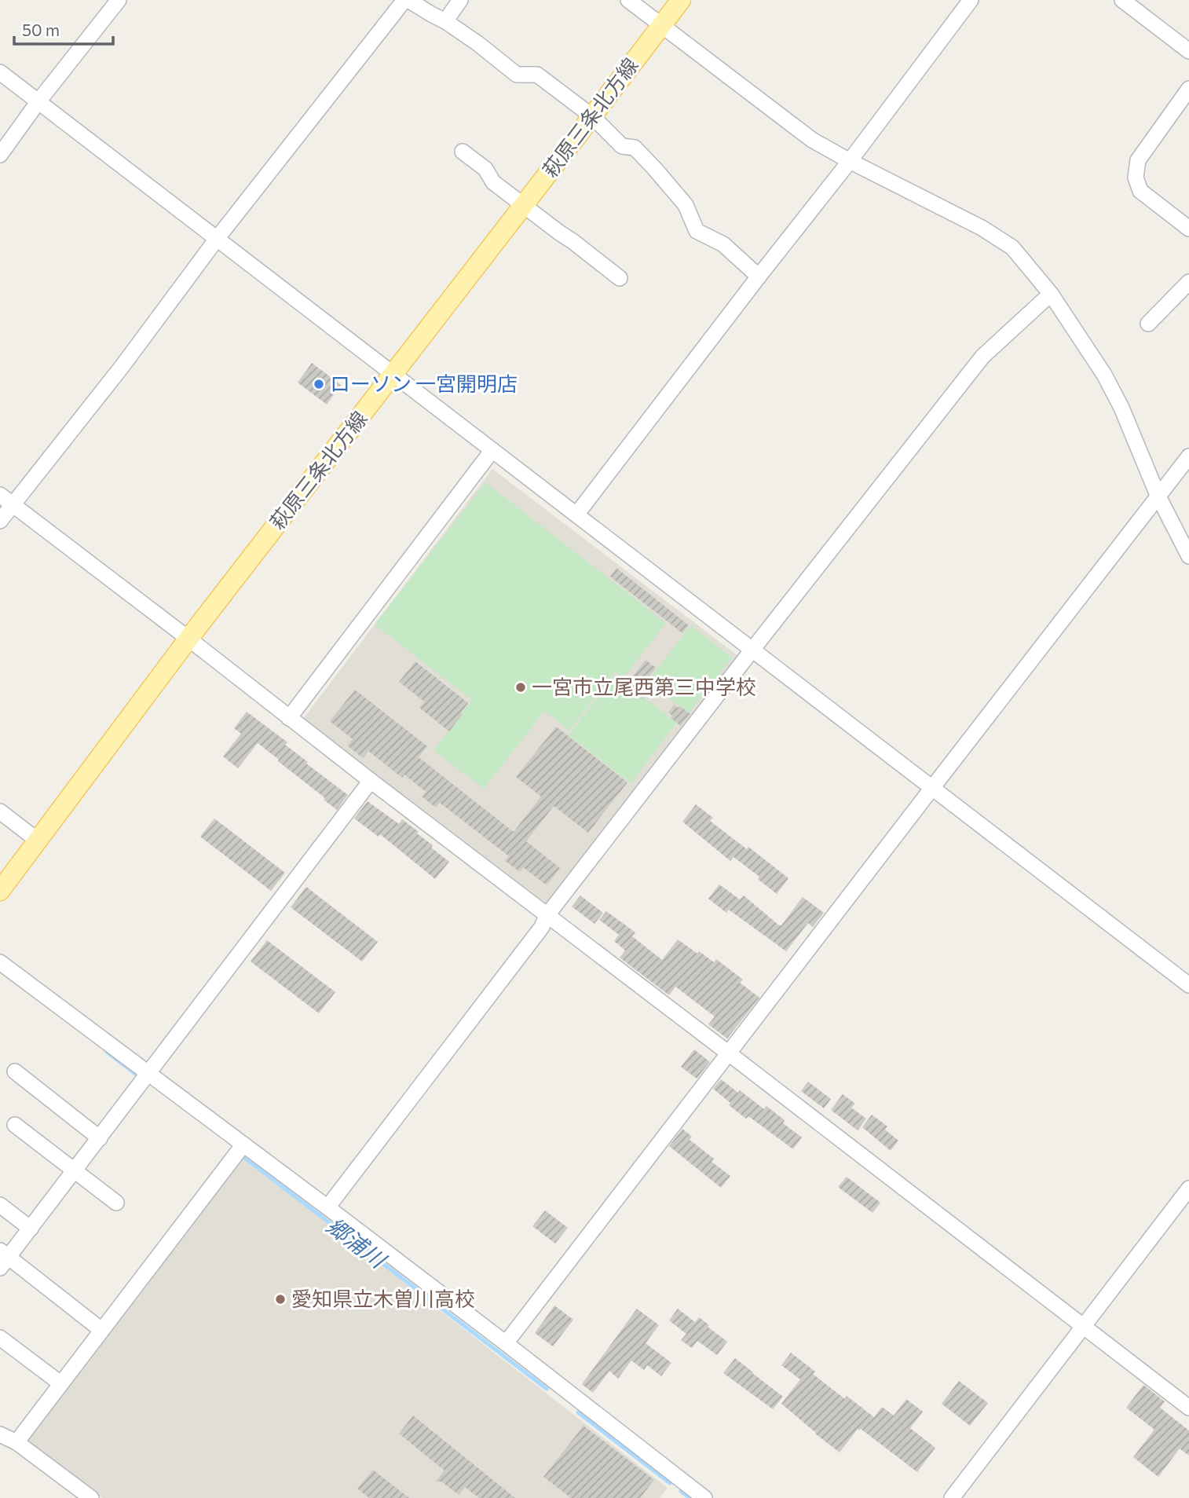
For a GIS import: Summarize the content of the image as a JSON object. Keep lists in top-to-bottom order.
{
  "streets": {
    "main road": ["萩原三条北方線"]
  },
  "water": ["郷浦川"],
  "places": ["ローソン 一宮開明店", "一宮市立尾西第三中学校", "愛知県立木曽川高校"],
  "scale_bar": "50 m"
}
